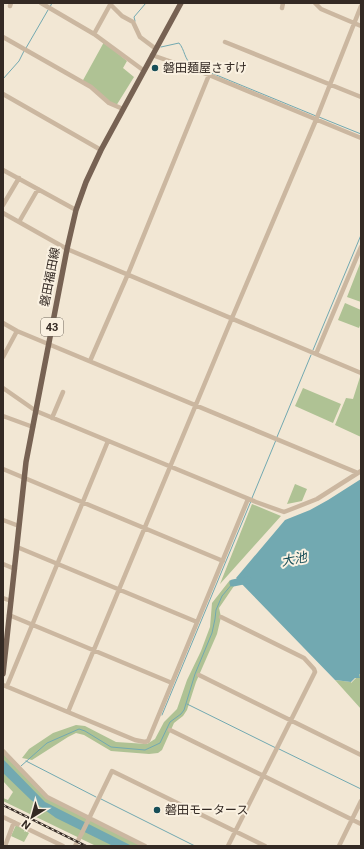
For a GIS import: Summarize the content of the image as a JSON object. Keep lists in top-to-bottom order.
{
  "streets": {
    "main road": ["磐田福田線", "43"]
  },
  "water": ["大池"],
  "places": ["磐田麺屋さすけ", "磐田モータース"],
  "north": "bottom left"
}
